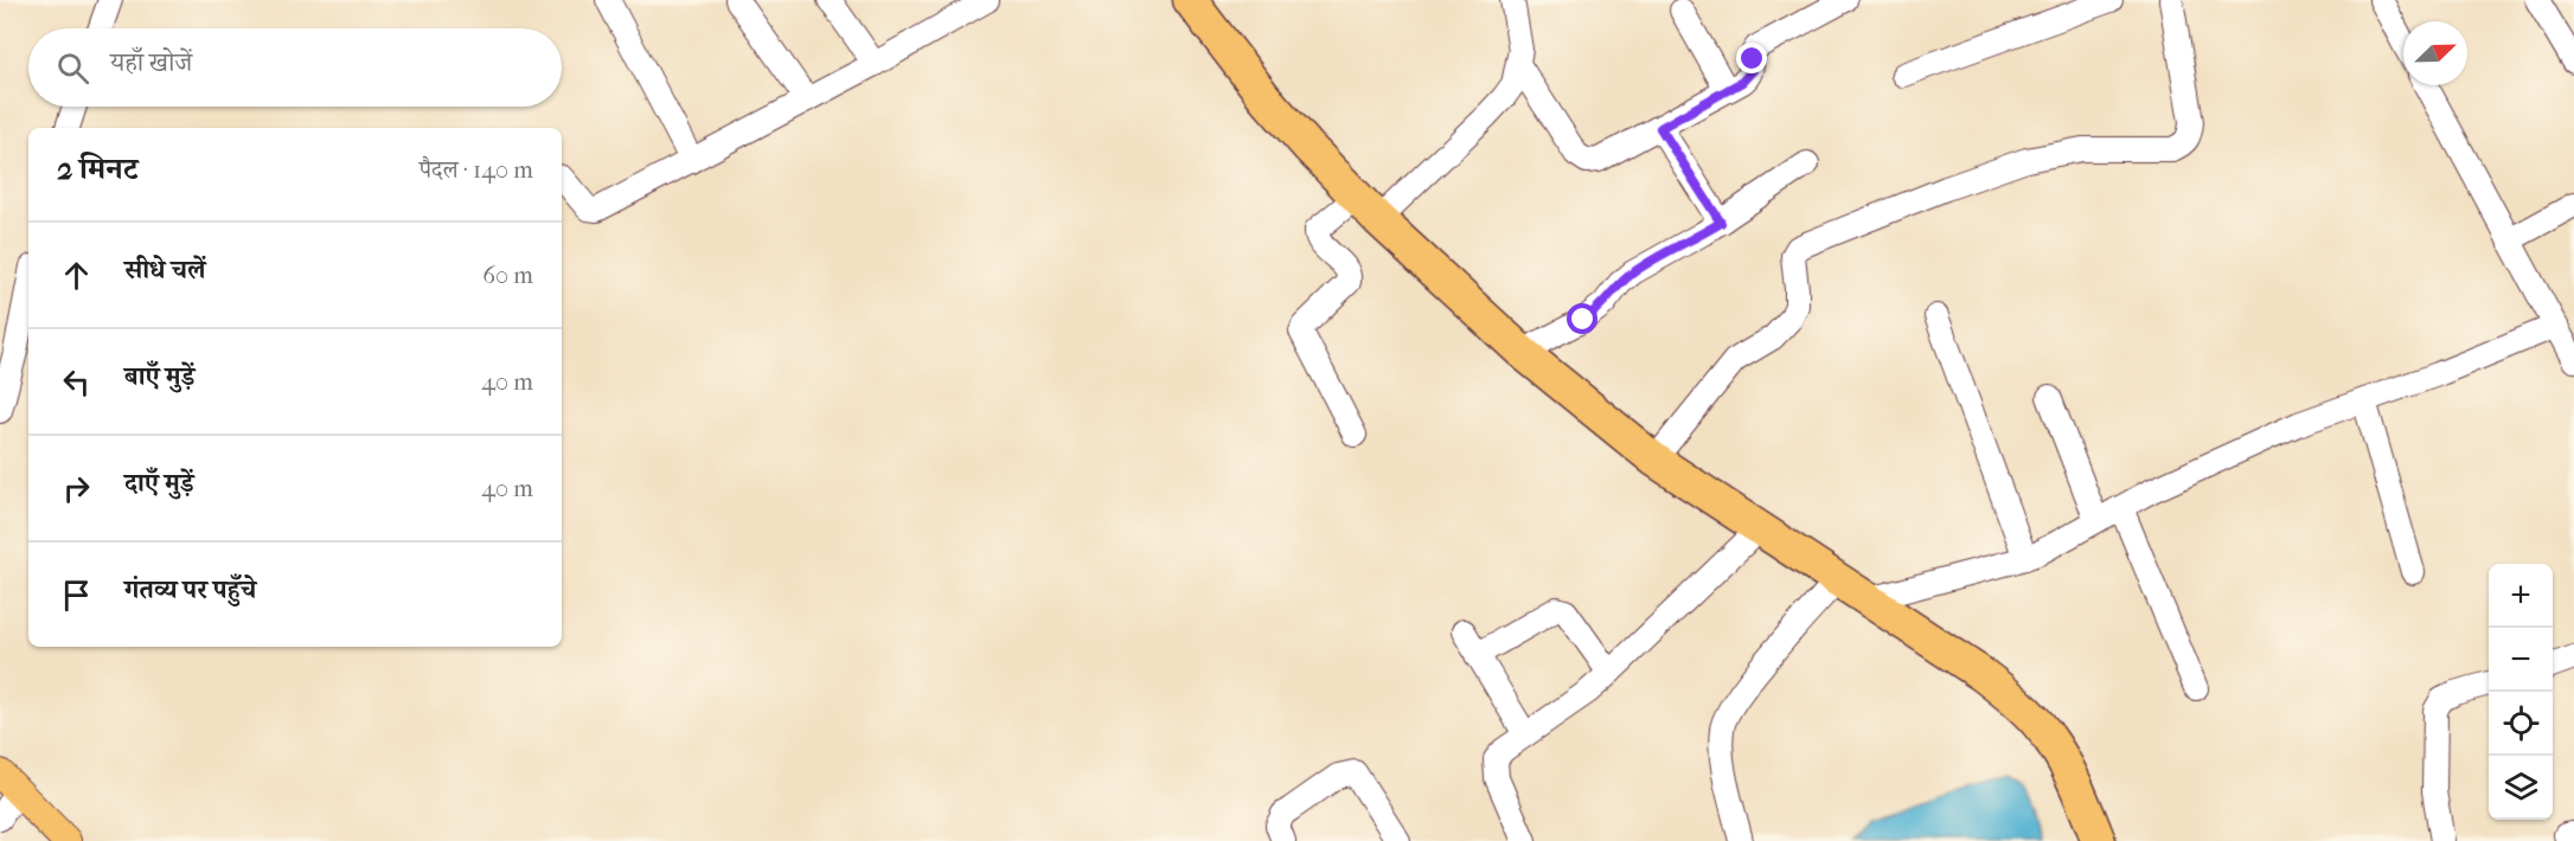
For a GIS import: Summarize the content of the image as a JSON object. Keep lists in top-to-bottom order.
{
  "north": "top right",
  "page": {
    "search": "यहाँ खोजें",
    "heading": ["2 मिनट", "पैदल · 140 m"],
    "list": [
      ["सीधे चलें", "60 m"],
      ["बाएँ मुड़ें", "40 m"],
      ["दाएँ मुड़ें", "40 m"],
      "गंतव्य पर पहुँचे"
    ],
    "map_buttons": ["+", "−"]
  }
}
